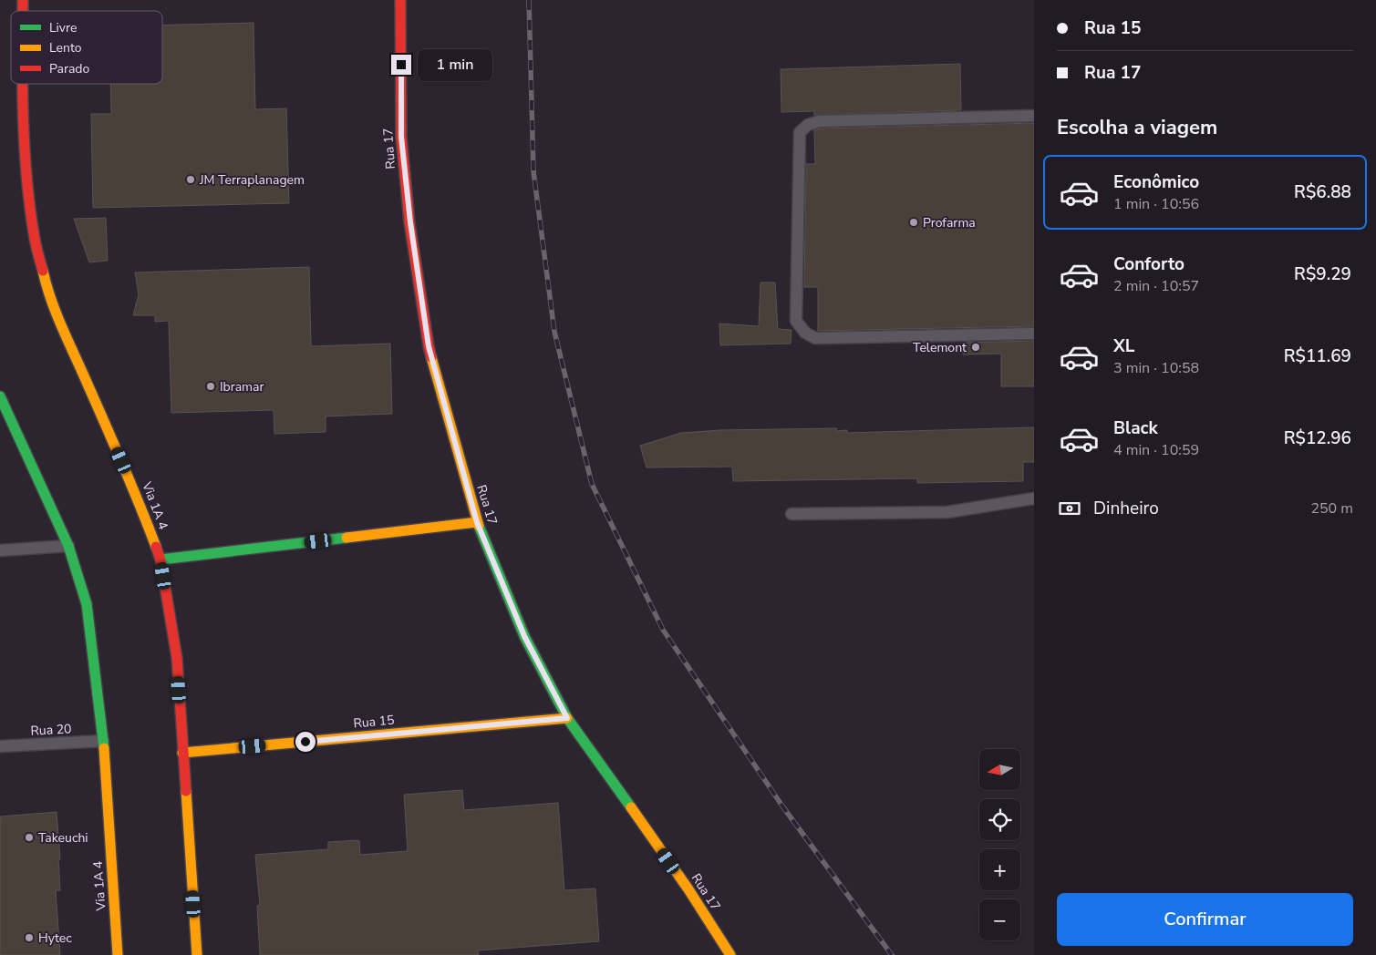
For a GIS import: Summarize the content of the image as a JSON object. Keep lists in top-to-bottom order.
{
  "streets": {
    "street": ["Rua 17", "Via 1A 4", "Rua 15"],
    "lane": ["Rua 20"]
  },
  "crossings": [
    ["Rua 17", "Rua 15"],
    ["Via 1A 4", "Rua 15"],
    ["Via 1A 4", "Rua 20"]
  ],
  "places": [
    "JM Terraplanagem",
    "Profarma",
    "Telemont",
    "Ibramar",
    "Takeuchi",
    "Hytec"
  ],
  "legend": ["Livre", "Lento", "Parado"],
  "north": "left",
  "page": {
    "banner": ["Rua 15", "Rua 17"],
    "bubble": "1 min",
    "heading": "Escolha a viagem",
    "list": [
      {
        "name": "Econômico",
        "note": "1 min · 10:56",
        "value": "R$6.88"
      },
      {
        "name": "Conforto",
        "note": "2 min · 10:57",
        "value": "R$9.29"
      },
      {
        "name": "XL",
        "note": "3 min · 10:58",
        "value": "R$11.69"
      },
      {
        "name": "Black",
        "note": "4 min · 10:59",
        "value": "R$12.96"
      }
    ],
    "pay": ["Dinheiro", "250 m"],
    "map_buttons": ["+", "−"],
    "buttons": "Confirmar"
  }
}
